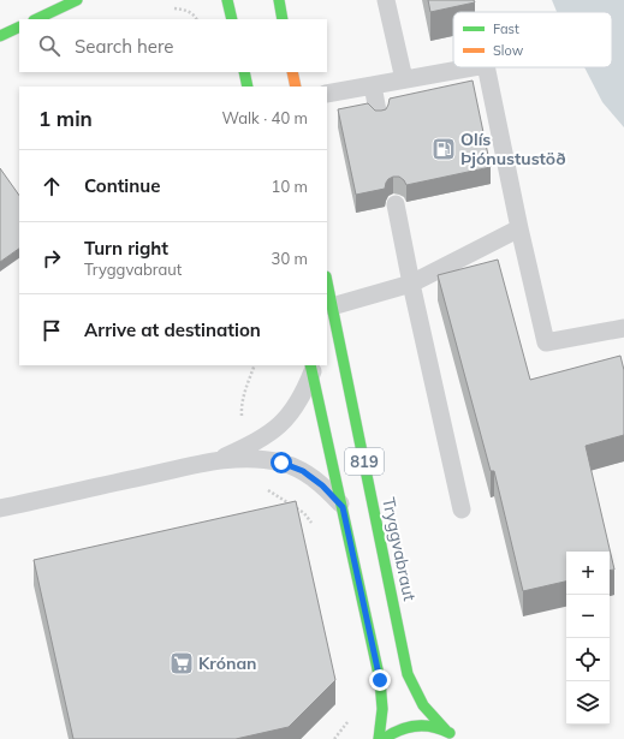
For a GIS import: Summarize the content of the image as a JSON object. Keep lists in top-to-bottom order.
{
  "streets": {
    "main road": ["819", "Tryggvabraut"]
  },
  "places": {
    "fuel station": ["Olís Þjónustustöð"],
    "supermarket": ["Krónan"]
  },
  "legend": ["Fast", "Slow"],
  "page": {
    "search": "Search here",
    "heading": ["1 min", "Walk · 40 m"],
    "list": [
      ["Continue", "10 m"],
      ["Turn right", "Tryggvabraut", "30 m"],
      "Arrive at destination"
    ],
    "map_buttons": ["+", "−"]
  }
}
